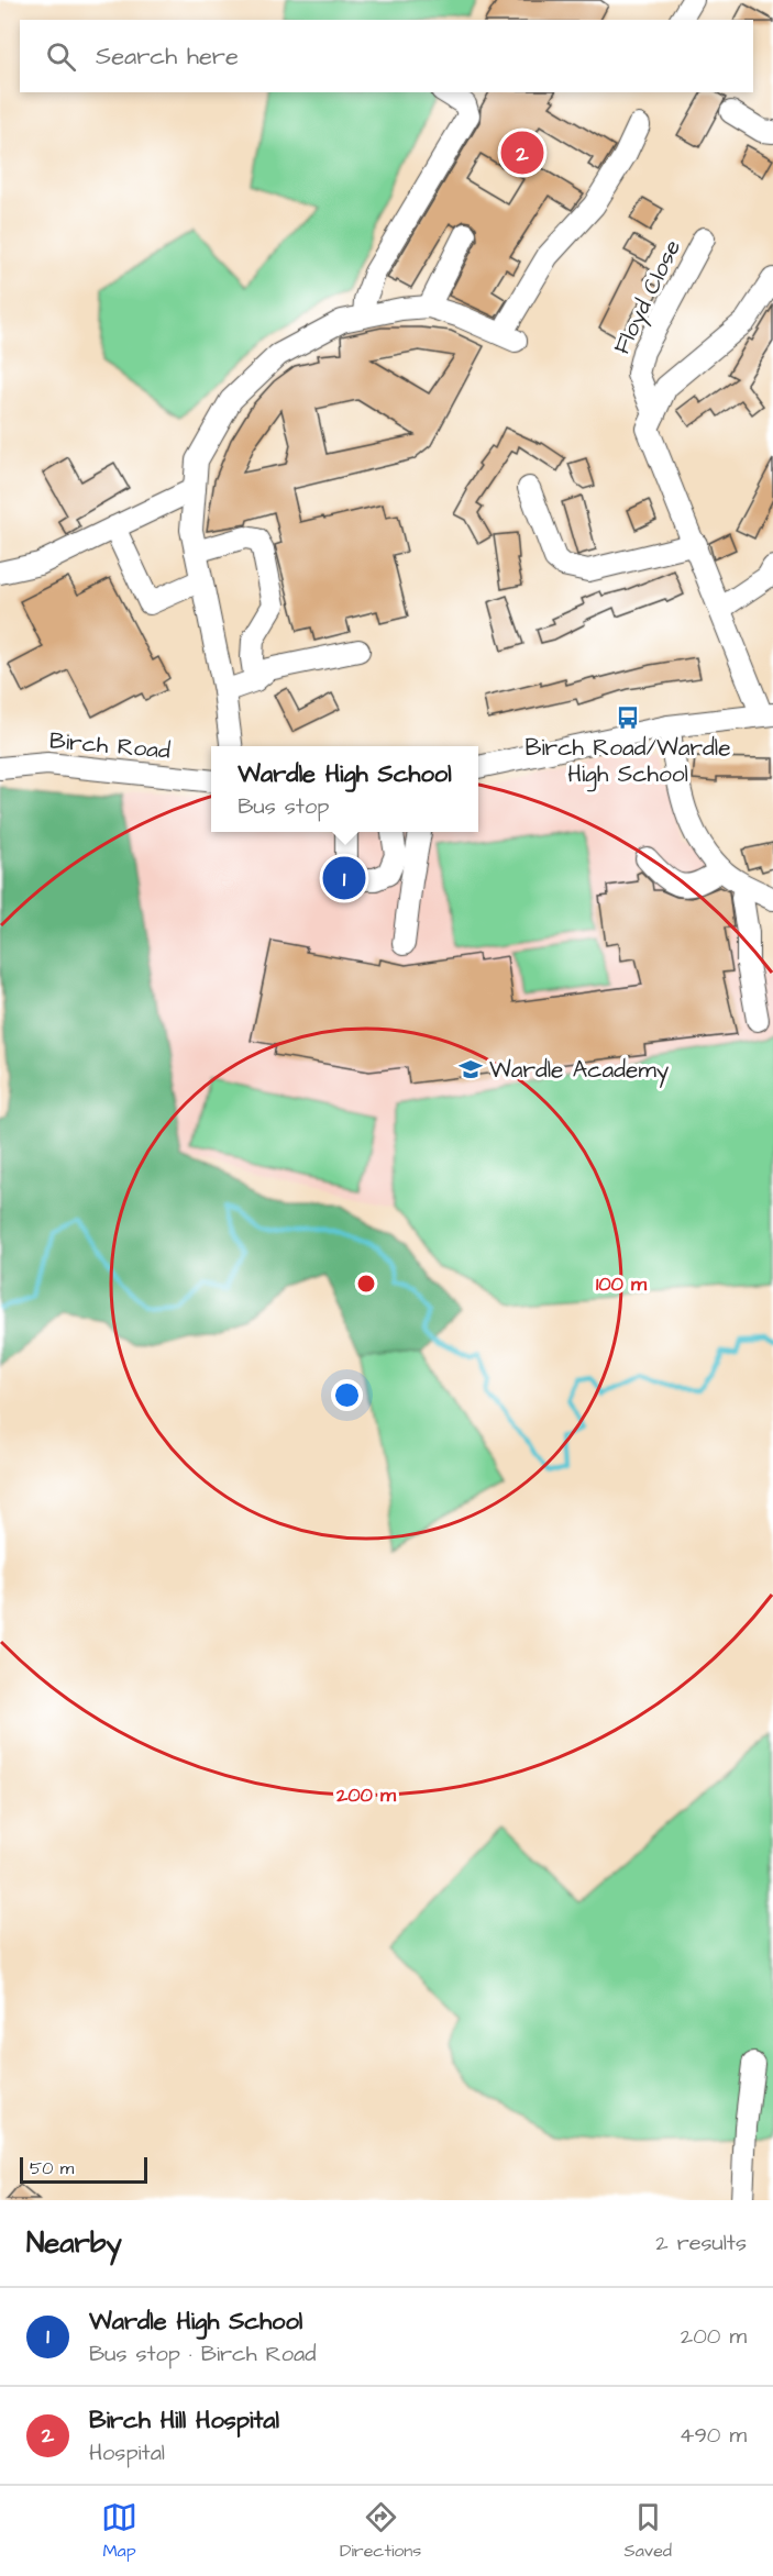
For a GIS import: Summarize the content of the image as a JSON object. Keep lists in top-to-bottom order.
{
  "streets": {
    "street": ["Floyd Close", "Birch Road"]
  },
  "places": {
    "bus stop": ["Birch Road/Wardle High School"],
    "school or university": ["Wardle Academy"]
  },
  "scale_bar": "50 m",
  "page": {
    "search": "Search here",
    "pins": ["2", "1"],
    "popup": ["Wardle High School", "Bus stop"],
    "scale": "50 m",
    "heading": ["Nearby", "2 results"],
    "list": [
      {
        "mark": "1",
        "name": "Wardle High School",
        "note": "Bus stop · Birch Road",
        "value": "200 m"
      },
      {
        "mark": "2",
        "name": "Birch Hill Hospital",
        "note": "Hospital",
        "value": "490 m"
      }
    ],
    "nav": ["Map", "Directions", "Saved"]
  },
  "rings": ["100 m", "200 m"]
}
